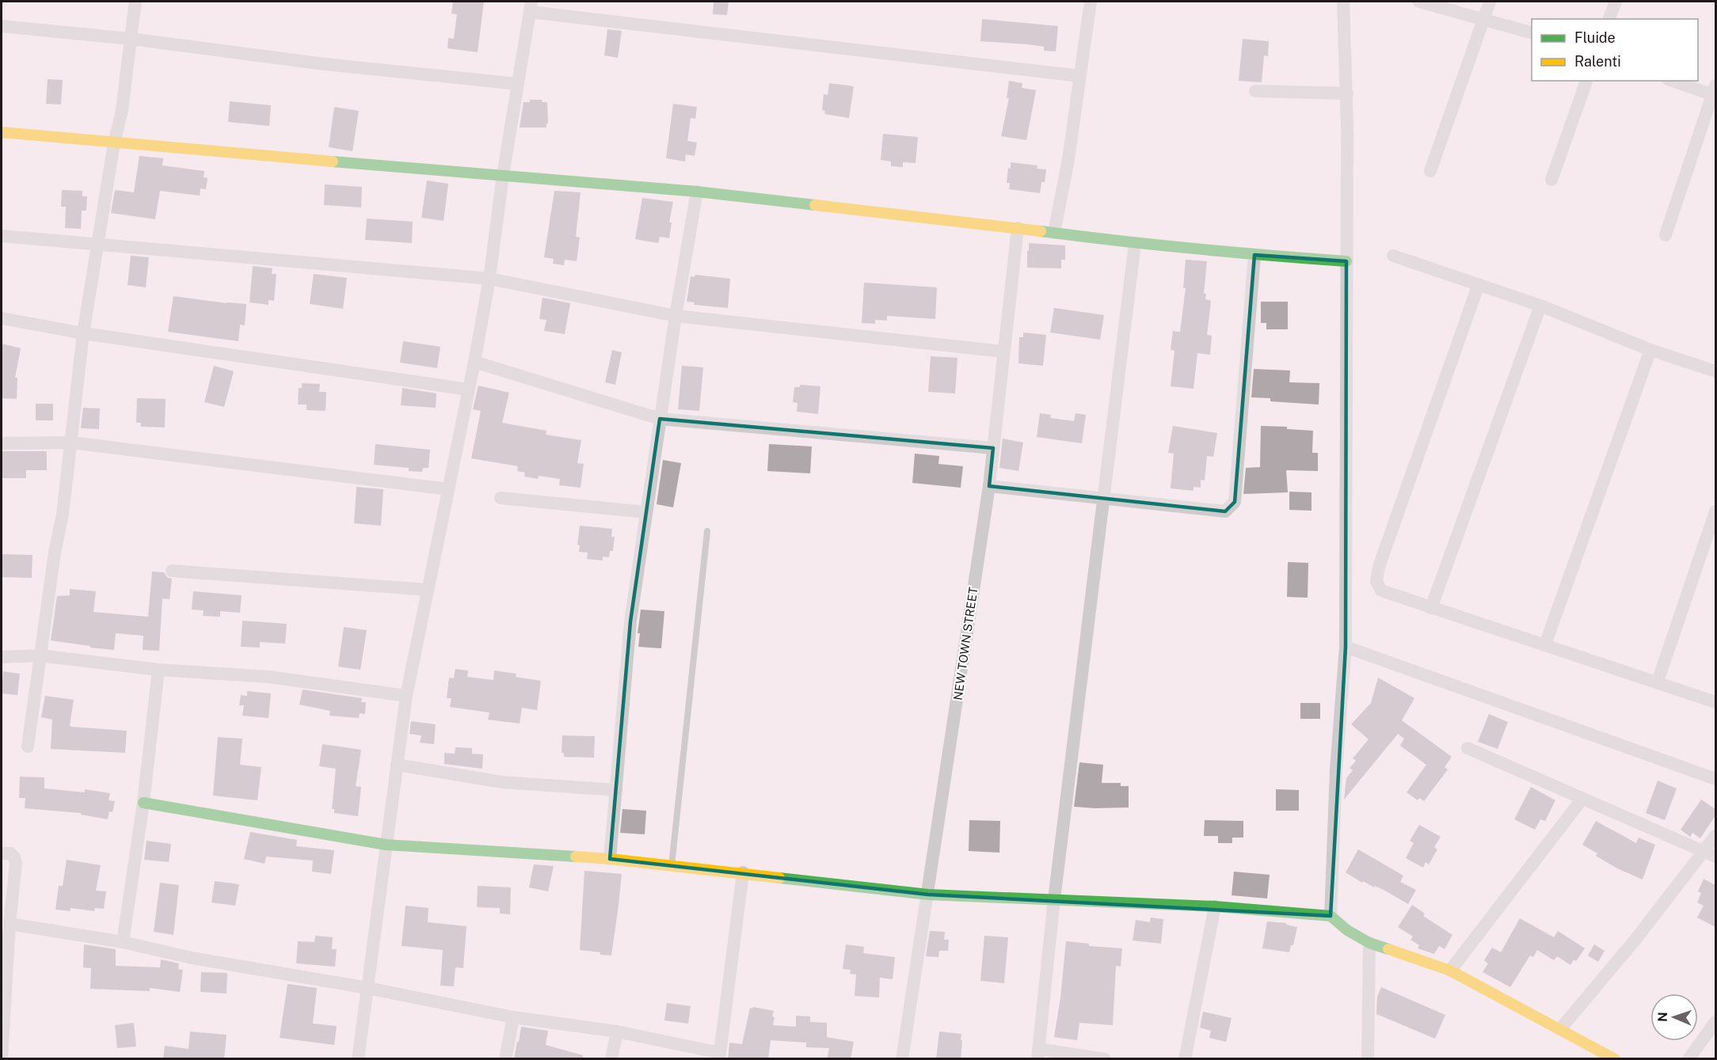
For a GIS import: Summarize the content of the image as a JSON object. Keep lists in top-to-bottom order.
{
  "streets": {
    "street": ["NEW TOWN STREET"]
  },
  "legend": ["Fluide", "Ralenti"],
  "north": "left"
}
